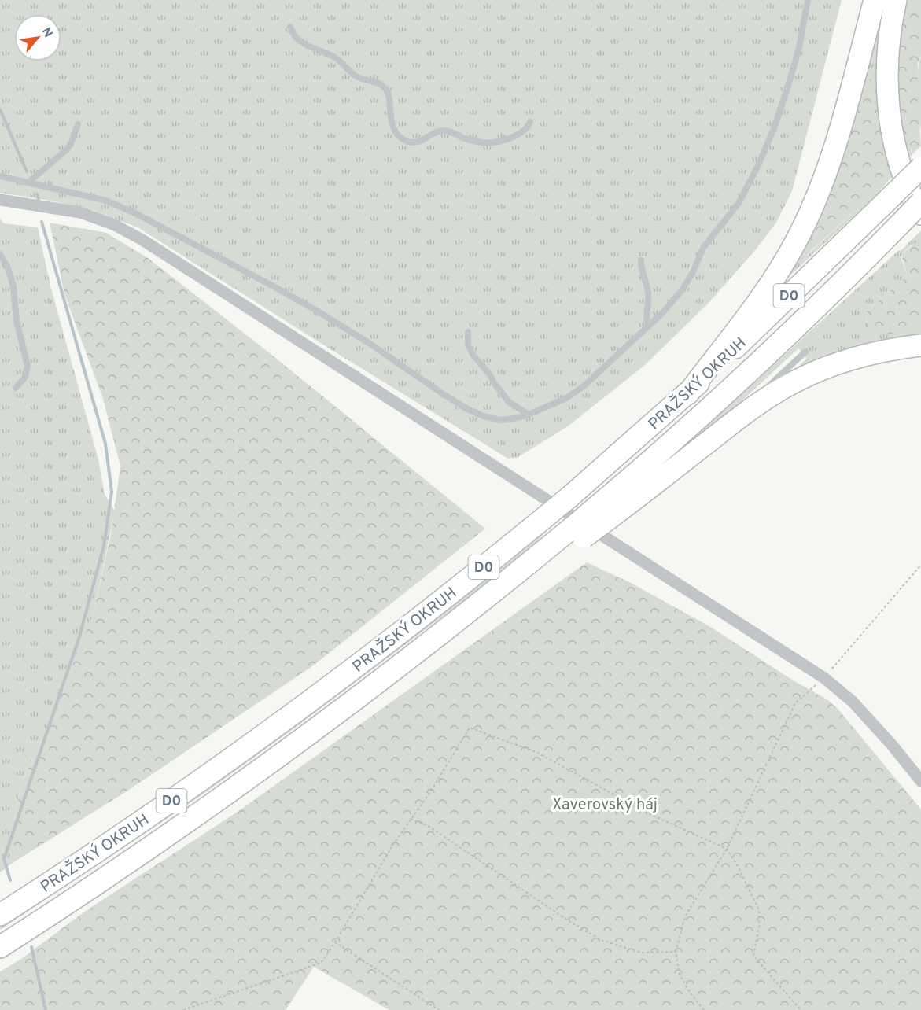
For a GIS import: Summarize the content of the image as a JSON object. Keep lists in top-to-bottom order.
{
  "streets": {
    "highway": ["D0", "PRAŽSKÝ OKRUH"]
  },
  "parks": ["Xaverovský háj"],
  "north": "top right"
}
